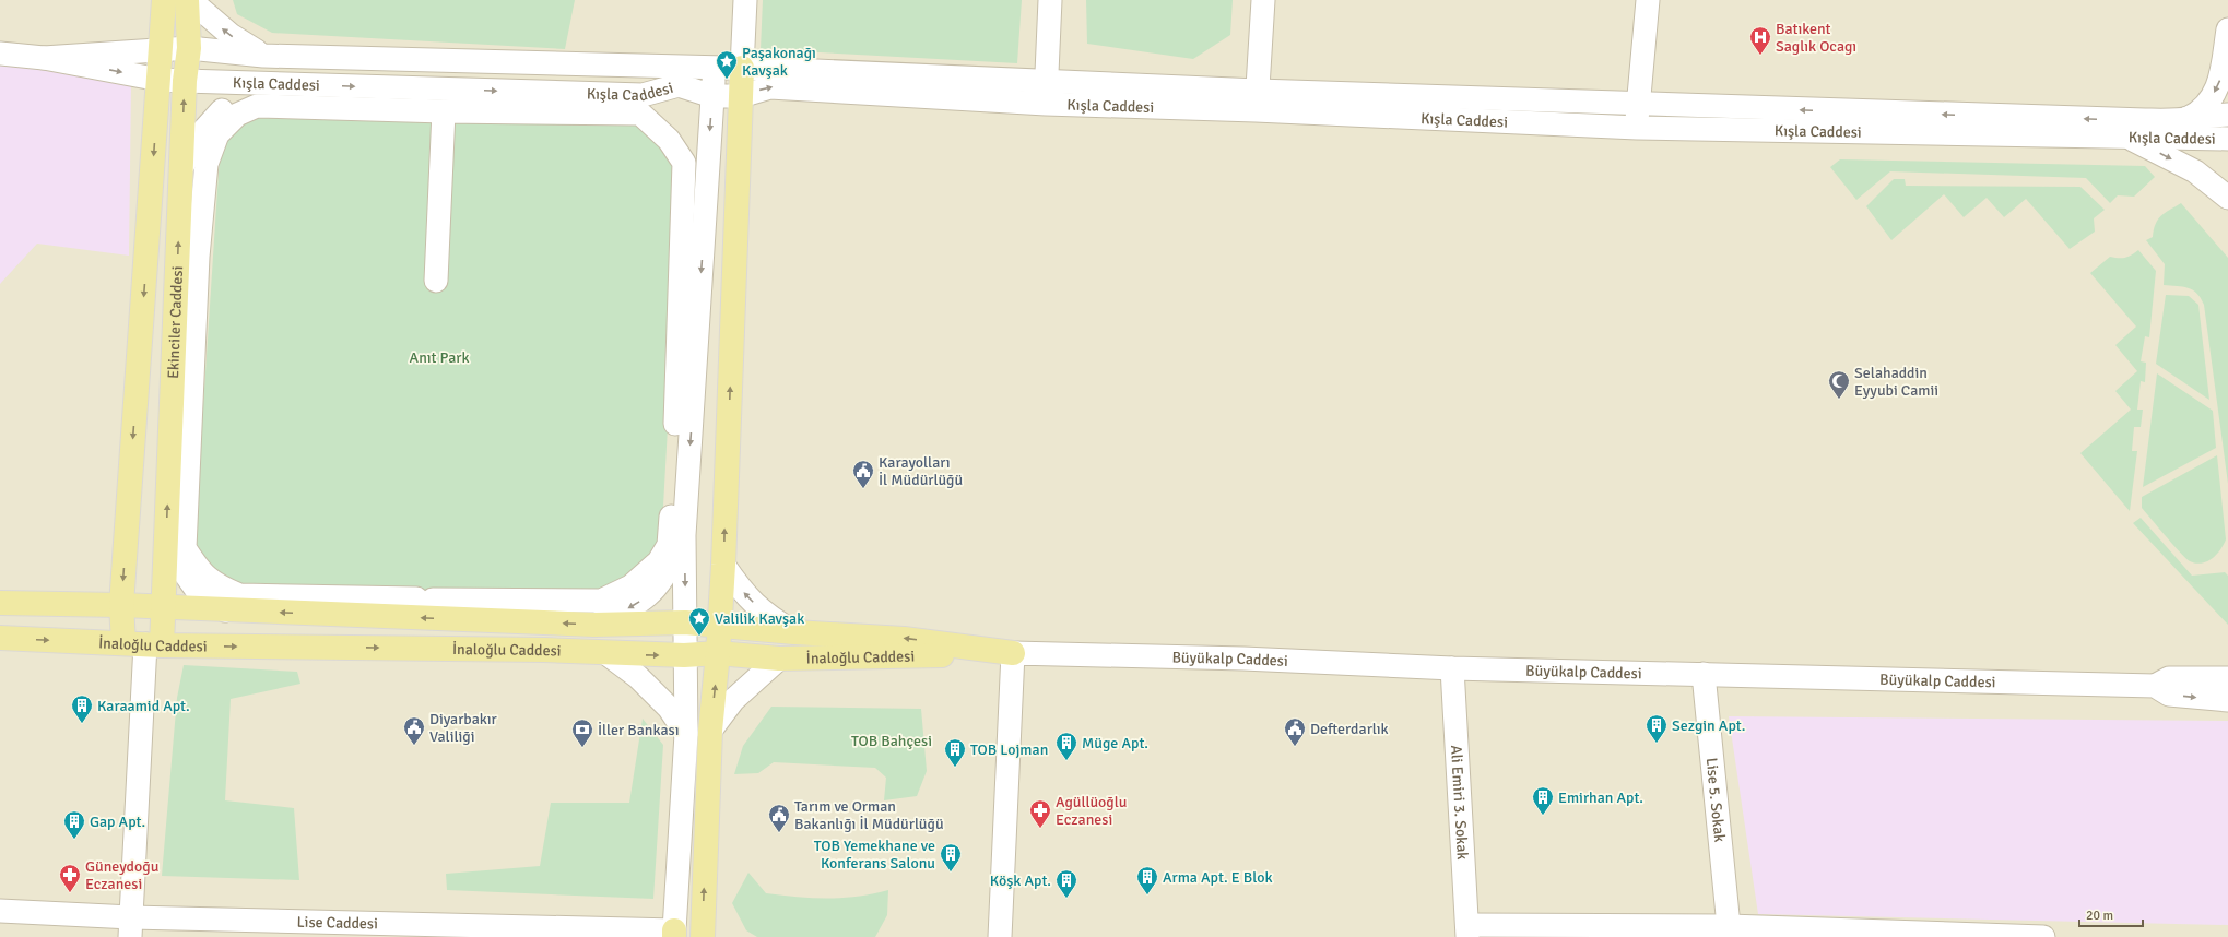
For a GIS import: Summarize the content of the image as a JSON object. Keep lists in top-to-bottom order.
{
  "streets": {
    "main road": ["Ekinciler Caddesi", "İnaloğlu Caddesi"],
    "street": [
      "Kışla Caddesi",
      "Büyükalp Caddesi",
      "Lise 5. Sokak",
      "Ali Emiri 3. Sokak",
      "Lise Caddesi"
    ]
  },
  "crossings": [
    ["Kışla Caddesi", "Ekinciler Caddesi"],
    ["Ekinciler Caddesi", "İnaloğlu Caddesi"],
    ["Ekinciler Caddesi", "Lise Caddesi"],
    ["İnaloğlu Caddesi", "Büyükalp Caddesi"],
    ["Büyükalp Caddesi", "Lise 5. Sokak"],
    ["Büyükalp Caddesi", "Ali Emiri 3. Sokak"]
  ],
  "parks": ["Anıt Park", "TOB Bahçesi"],
  "places": {
    "hospital": ["Batıkent Saglık Ocagı"],
    "place": ["Paşakonağı Kavşak", "Valilik Kavşak"],
    "mosque": ["Selahaddin Eyyubi Camii"],
    "public building": [
      "Karayolları İl Müdürlüğü",
      "Diyarbakır Valiliği",
      "Defterdarlık",
      "Tarım ve Orman Bakanlığı İl Müdürlüğü"
    ],
    "building": [
      "Karaamid Apt.",
      "Sezgin Apt.",
      "Müge Apt.",
      "TOB Lojman",
      "Emirhan Apt.",
      "Gap Apt.",
      "TOB Yemekhane ve Konferans Salonu",
      "Arma Apt. E Blok",
      "Köşk Apt."
    ],
    "bank": ["İller Bankası"],
    "pharmacy": ["Agüllüoğlu Eczanesi", "Güneydoğu Eczanesi"]
  },
  "scale_bar": "20 m"
}
